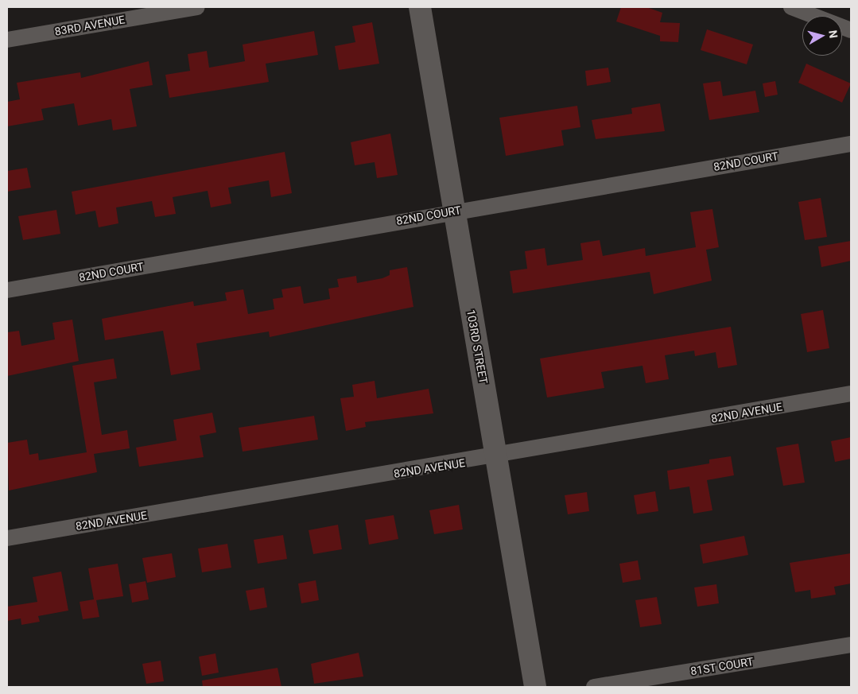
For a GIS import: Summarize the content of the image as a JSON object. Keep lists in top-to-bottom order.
{
  "streets": {
    "street": [
      "83RD AVENUE",
      "82ND COURT",
      "103RD STREET",
      "82ND AVENUE",
      "81ST COURT"
    ]
  },
  "crossings": [
    ["82ND COURT", "103RD STREET"],
    ["103RD STREET", "82ND AVENUE"]
  ],
  "north": "right"
}
